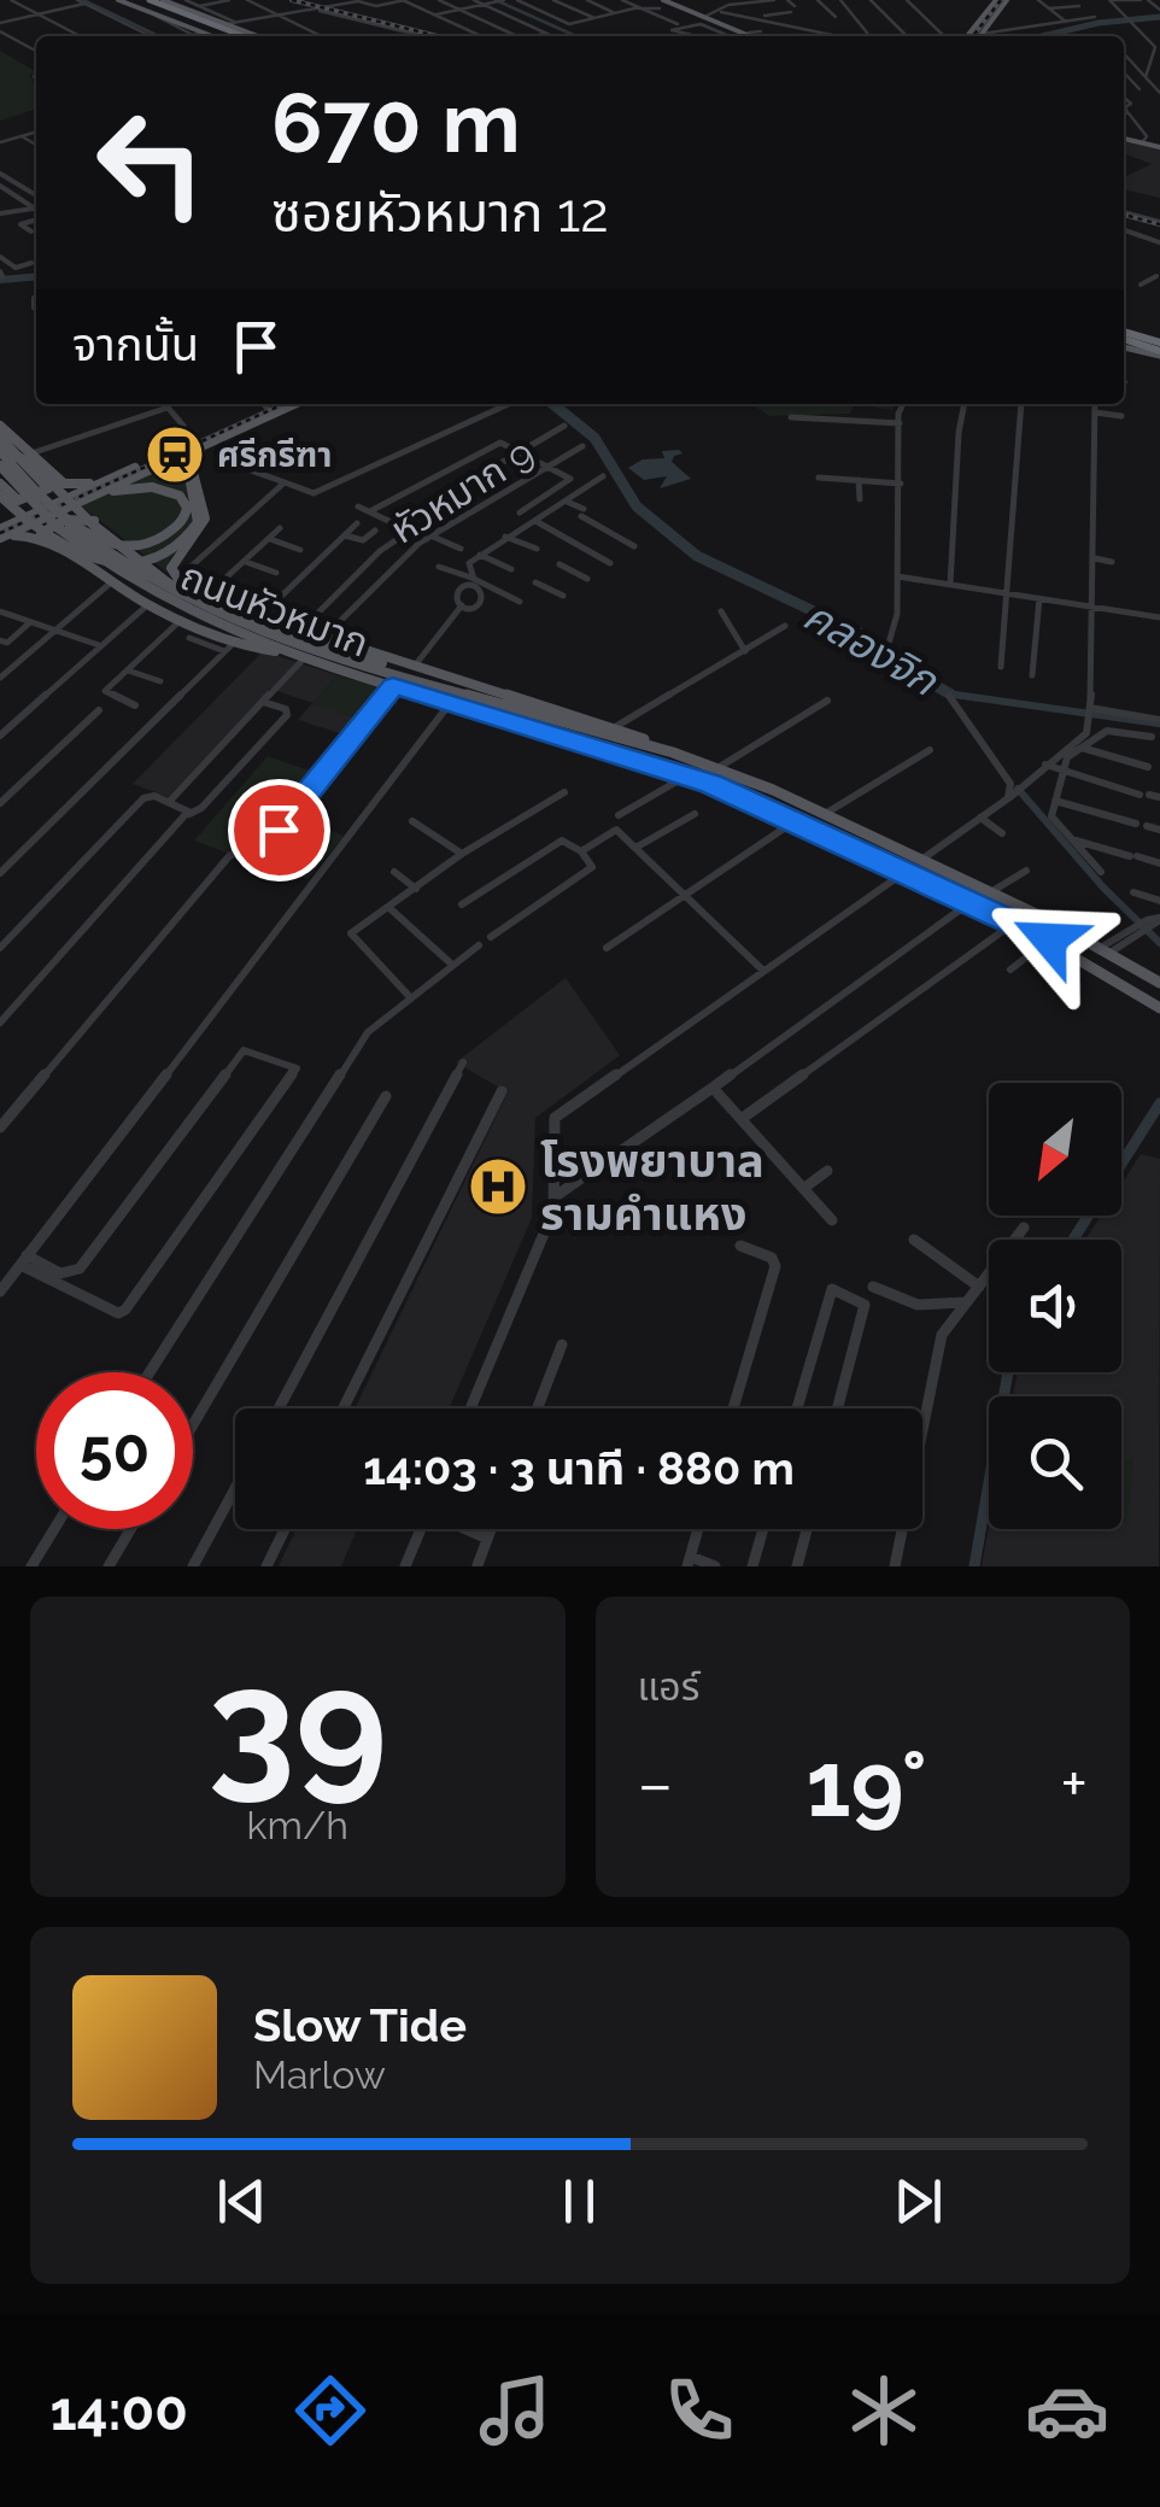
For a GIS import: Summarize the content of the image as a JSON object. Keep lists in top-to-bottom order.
{
  "streets": {
    "main road": ["ถนนหัวหมาก"],
    "street": ["หัวหมาก 9"]
  },
  "water": ["คลองจิก"],
  "places": {
    "station": ["ศรีกรีฑา"],
    "hospital": ["โรงพยาบาล รามคำแหง"]
  },
  "north": "bottom left",
  "page": {
    "turn": ["670 m", "ซอยหัวหมาก 12"],
    "then": "จากนั้น",
    "limit": "50",
    "trip": "14:03 · 3 นาที · 880 m",
    "tile": [
      ["39", "km/h"],
      "แอร์"
    ],
    "heat": ["−", "19°", "+"],
    "song": ["Slow Tide", "Marlow"],
    "tabs": "14:00"
  }
}
